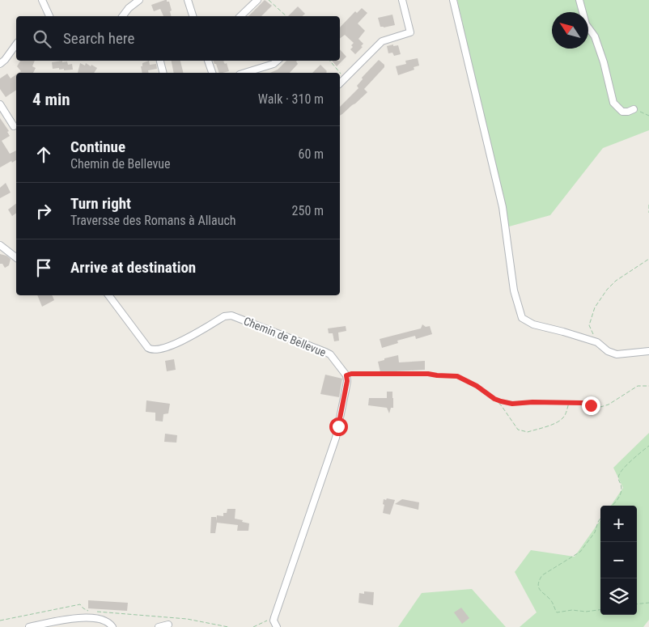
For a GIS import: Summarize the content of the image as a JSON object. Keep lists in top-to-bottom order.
{
  "streets": {
    "street": ["Chemin de Bellevue"]
  },
  "north": "top left",
  "page": {
    "search": "Search here",
    "heading": ["4 min", "Walk · 310 m"],
    "list": [
      ["Continue", "Chemin de Bellevue", "60 m"],
      ["Turn right", "Traversse des Romans à Allauch", "250 m"],
      "Arrive at destination"
    ],
    "map_buttons": ["+", "−"]
  }
}
